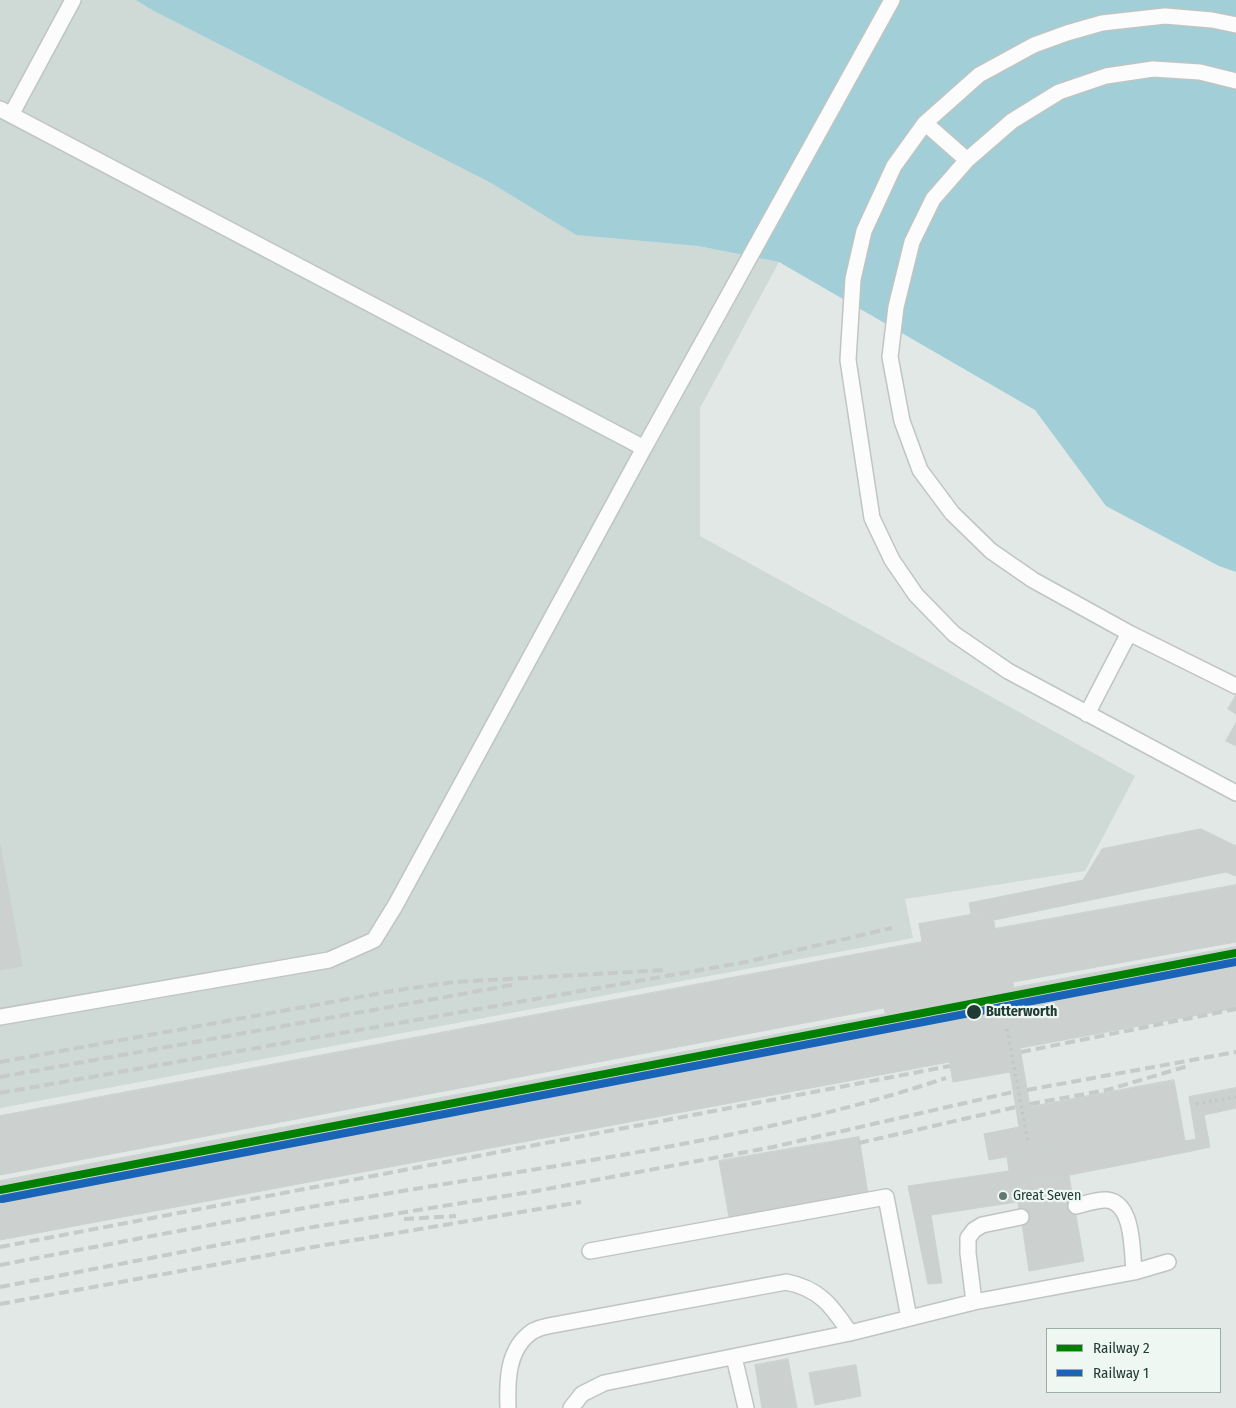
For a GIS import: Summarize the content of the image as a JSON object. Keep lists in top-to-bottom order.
{
  "places": ["Butterworth", "Great Seven"],
  "lines": ["rail line 2", "rail line 1"],
  "legend": ["Railway 2", "Railway 1"]
}
